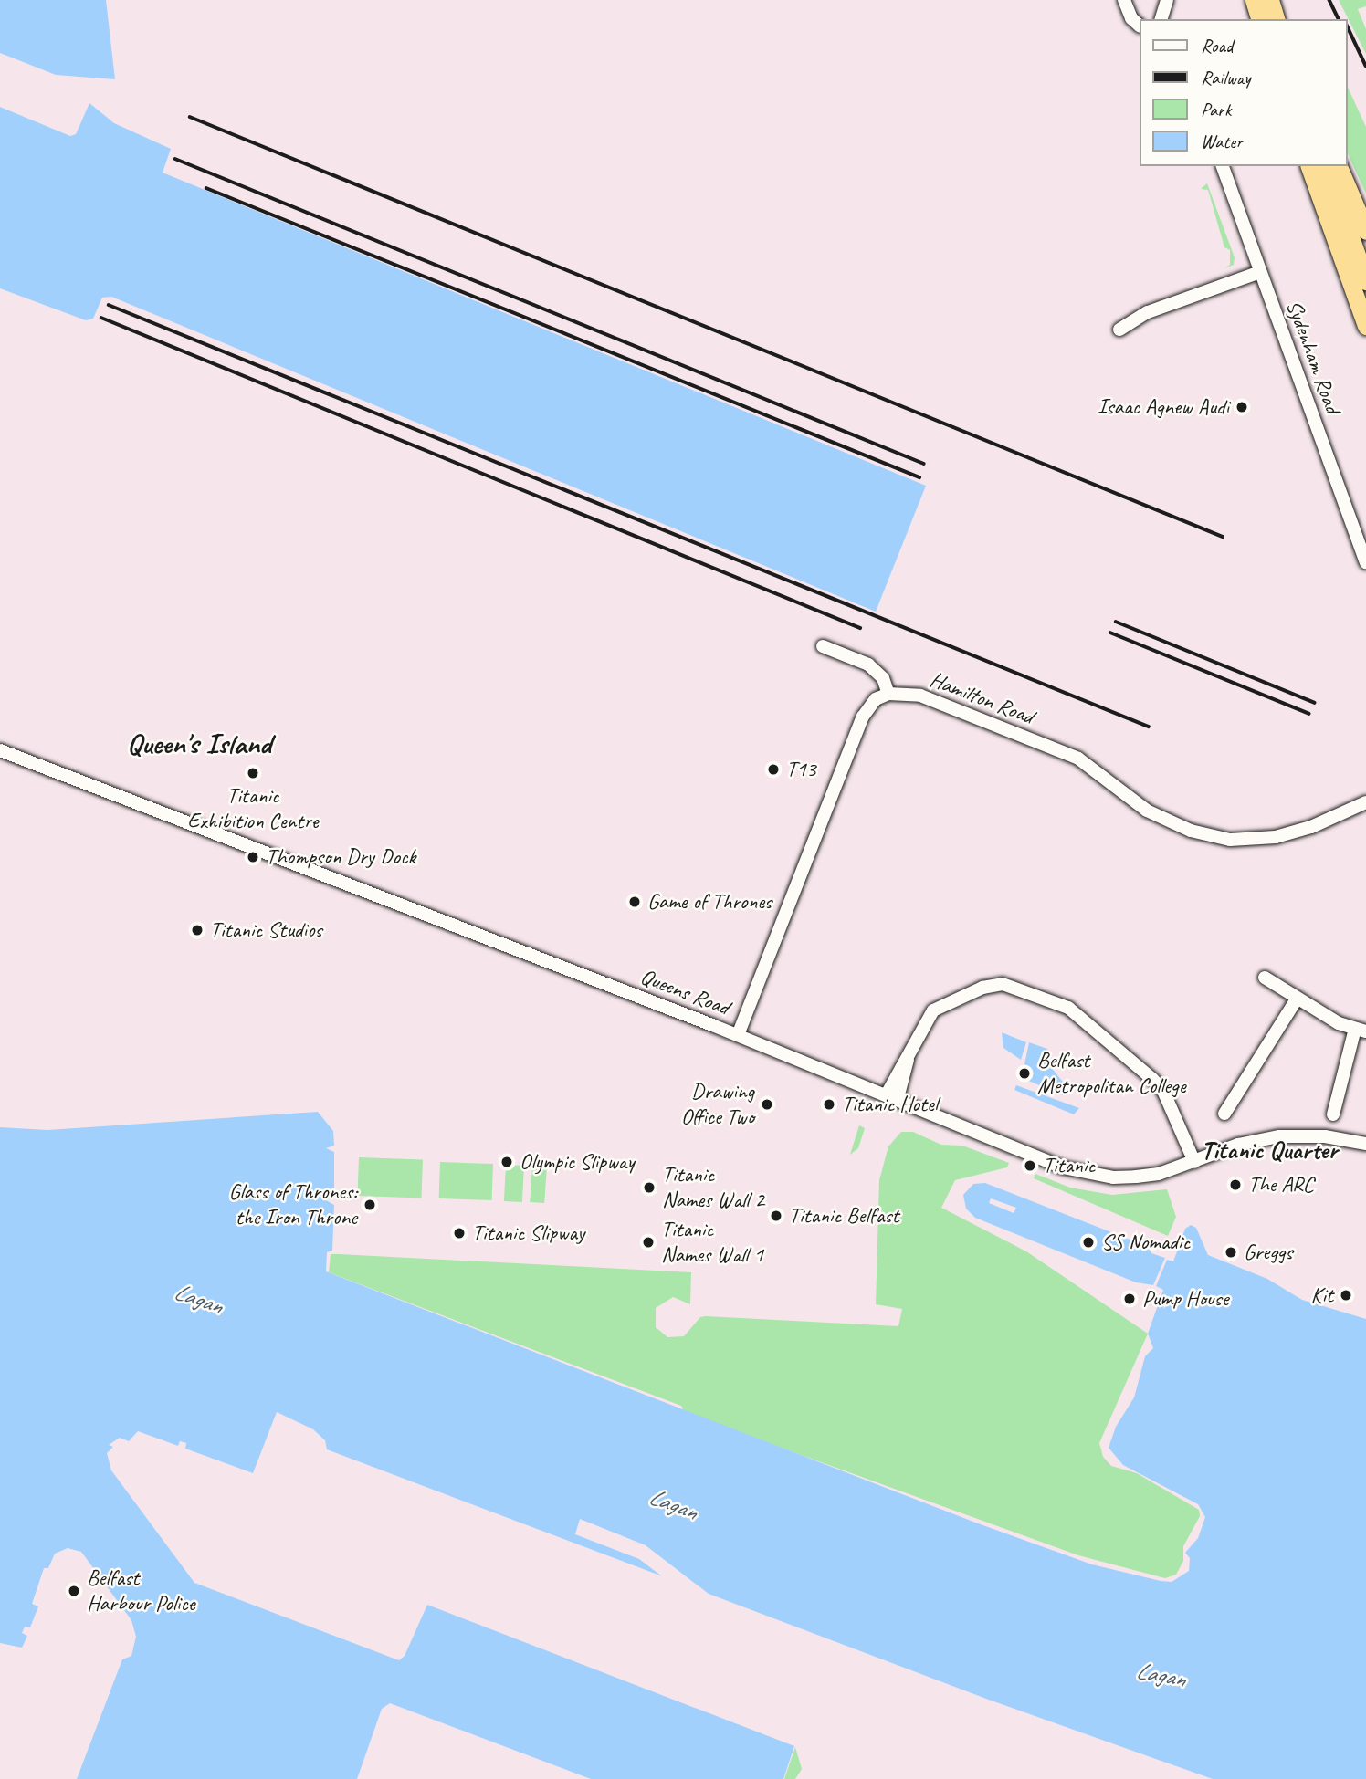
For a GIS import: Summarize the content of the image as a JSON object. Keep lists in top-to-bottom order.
{
  "streets": {
    "street": ["Sydenham Road", "Hamilton Road", "Queens Road"]
  },
  "districts": ["Queen's Island", "Titanic Quarter"],
  "water": ["Lagan"],
  "places": [
    "Isaac Agnew Audi",
    "T13",
    "Titanic Exhibition Centre",
    "Thompson Dry Dock",
    "Game of Thrones",
    "Titanic Studios",
    "Belfast Metropolitan College",
    "Drawing Office Two",
    "Titanic Hotel",
    "Olympic Slipway",
    "Titanic",
    "The ARC",
    "Titanic Names Wall 2",
    "Glass of Thrones: the Iron Throne",
    "Titanic Belfast",
    "Titanic Slipway",
    "Titanic Names Wall 1",
    "SS Nomadic",
    "Greggs",
    "Kit",
    "Pump House",
    "Belfast Harbour Police"
  ],
  "legend": [
    "Road",
    "Railway",
    "Park",
    "Water"
  ]
}
